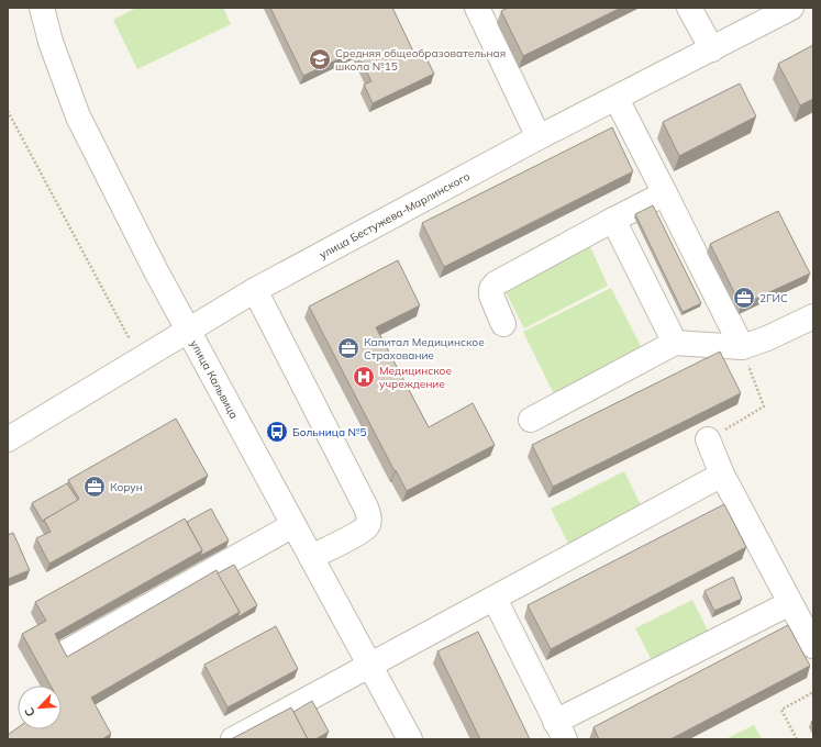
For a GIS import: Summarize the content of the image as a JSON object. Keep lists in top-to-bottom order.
{
  "streets": {
    "street": ["улица Бестужева-Марлинского", "улица Кальвица"]
  },
  "crossings": [
    ["улица Бестужева-Марлинского", "улица Кальвица"]
  ],
  "places": {
    "school or university": ["Средняя общеобразовательная школа №15"],
    "office": ["2ГИС", "Капитал Медицинское Страхование", "Корун"],
    "hospital": ["Медицинское учреждение"],
    "bus stop": ["Больница №5"]
  },
  "north": "bottom left"
}
